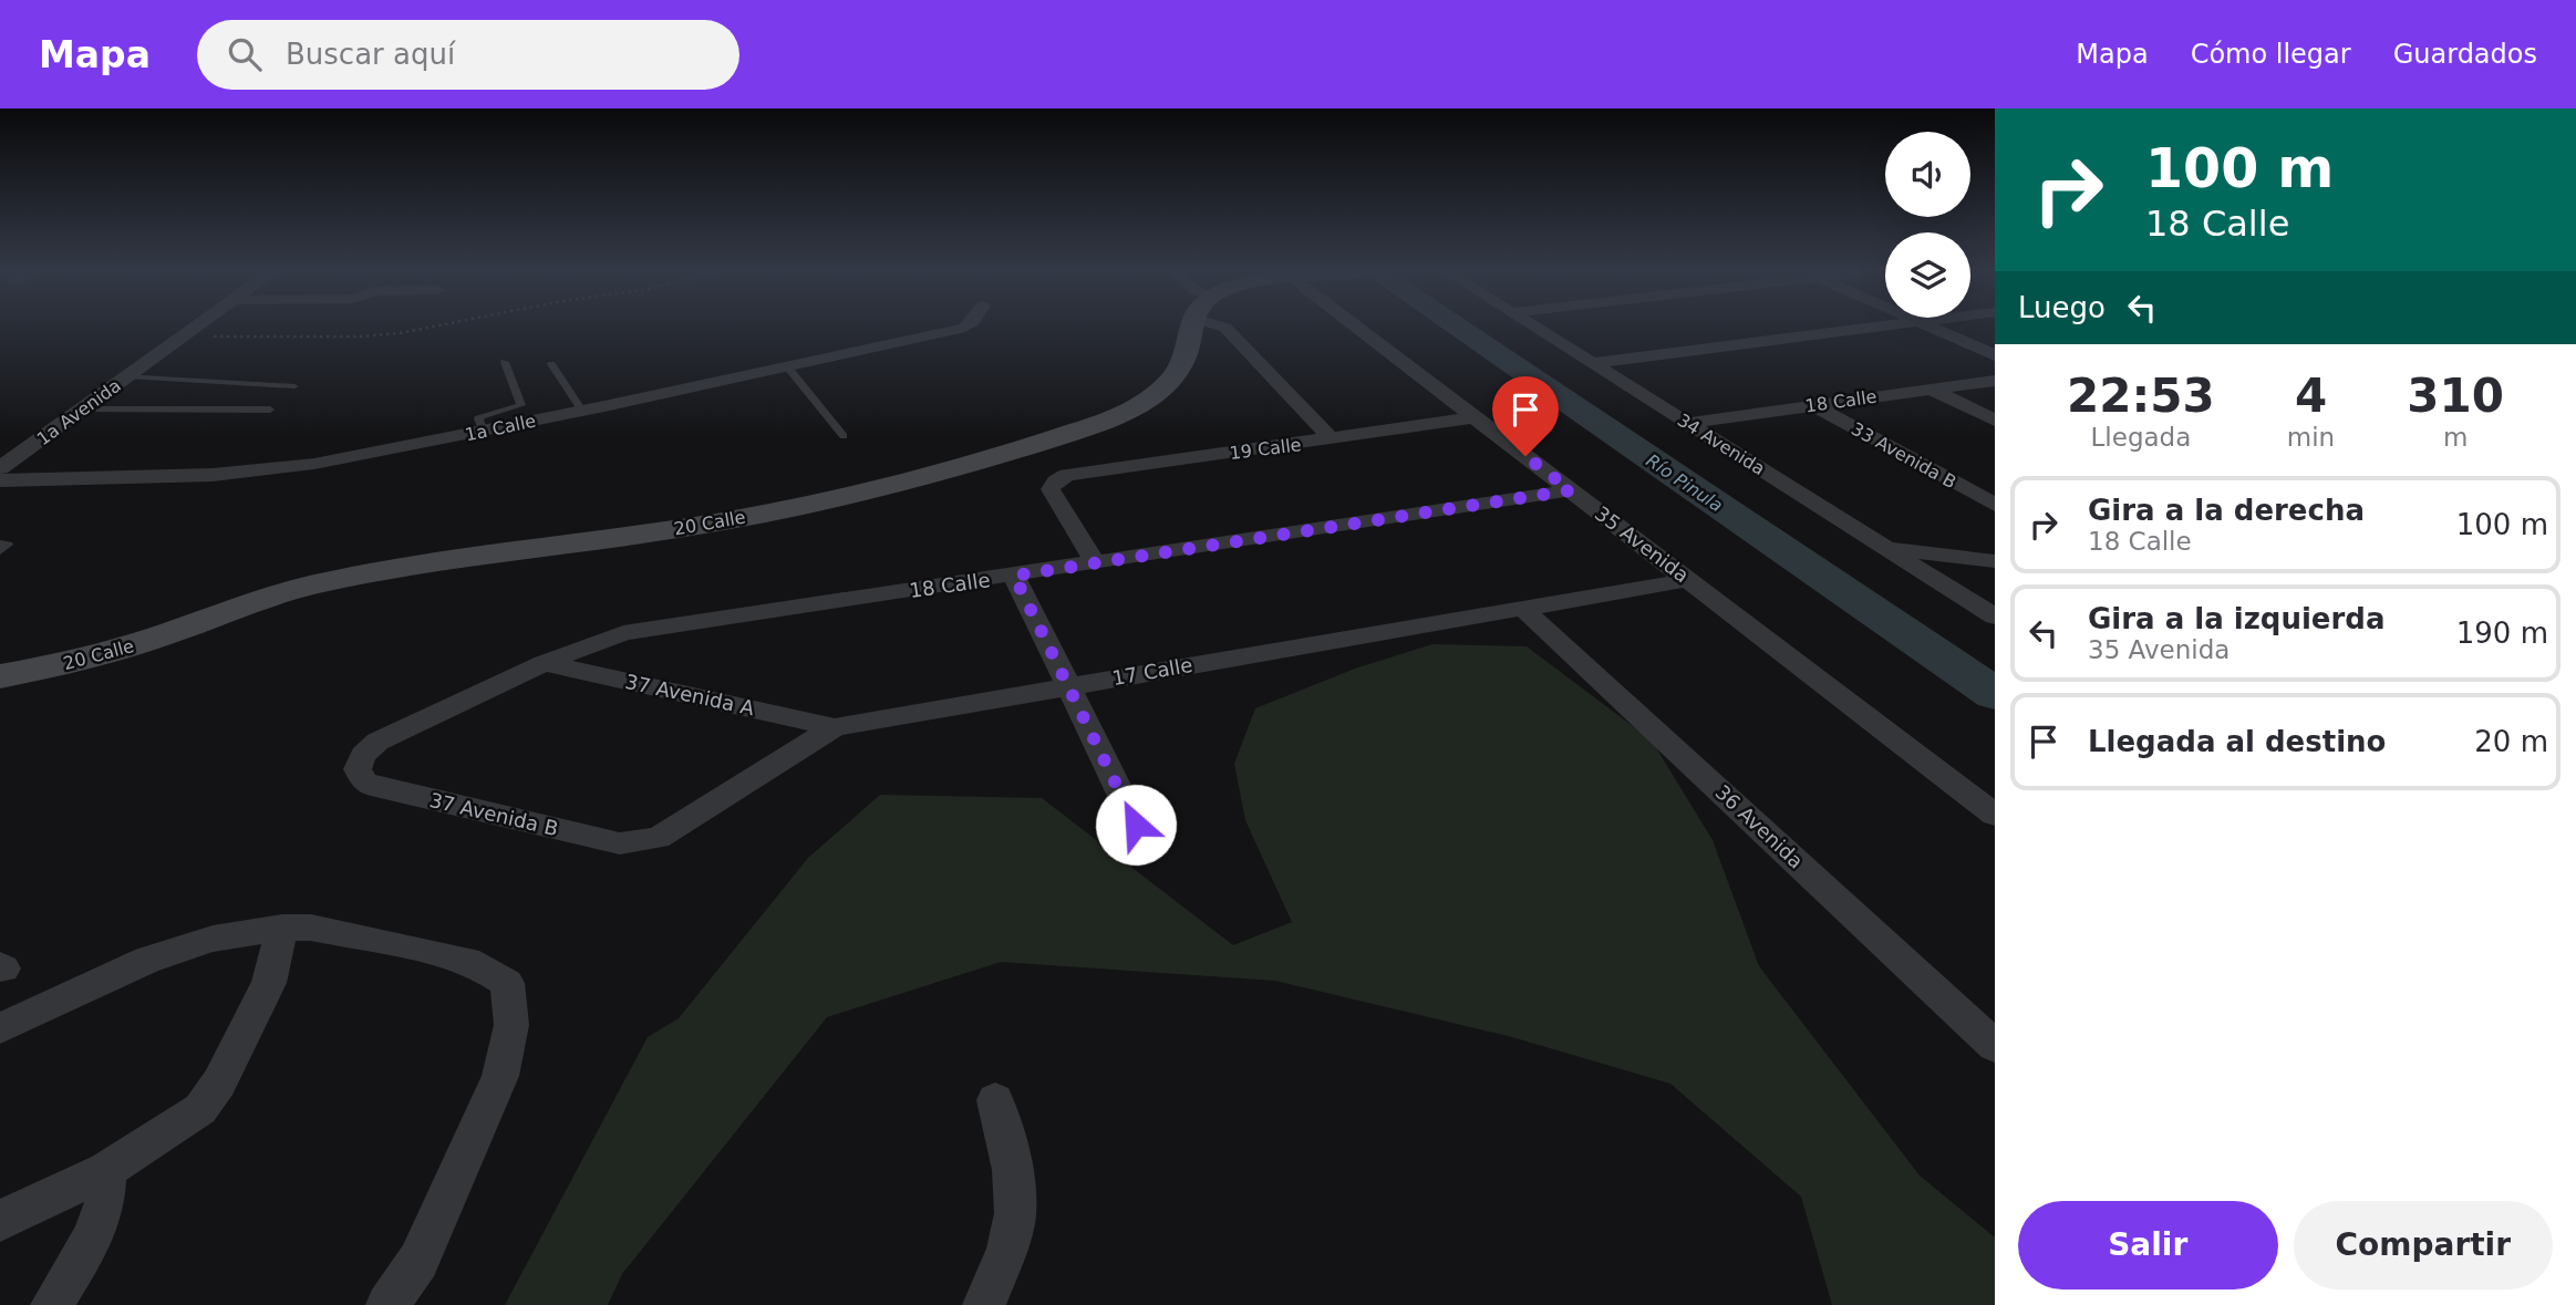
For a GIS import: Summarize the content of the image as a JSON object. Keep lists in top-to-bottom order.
{
  "streets": {
    "main road": ["20 Calle"],
    "street": [
      "18 Calle",
      "1a Avenida",
      "1a Calle",
      "34 Avenida",
      "19 Calle",
      "33 Avenida B",
      "35 Avenida",
      "17 Calle",
      "37 Avenida A",
      "37 Avenida B",
      "36 Avenida"
    ]
  },
  "crossings": [
    ["18 Calle", "34 Avenida"],
    ["18 Calle", "19 Calle"],
    ["18 Calle", "33 Avenida B"],
    ["18 Calle", "35 Avenida"],
    ["18 Calle", "37 Avenida A"],
    ["18 Calle", "37 Avenida B"],
    ["19 Calle", "35 Avenida"],
    ["35 Avenida", "17 Calle"],
    ["17 Calle", "37 Avenida A"],
    ["17 Calle", "37 Avenida B"],
    ["17 Calle", "36 Avenida"]
  ],
  "water": ["Río Pinula"],
  "page": {
    "header": "Mapa",
    "search": "Buscar aquí",
    "nav": ["Mapa", "Cómo llegar", "Guardados"],
    "turn": ["100 m", "18 Calle"],
    "then": "Luego",
    "eta": [
      "22:53",
      "Llegada",
      "4",
      "min",
      "310",
      "m"
    ],
    "list": [
      {
        "name": "Gira a la derecha",
        "note": "18 Calle",
        "value": "100 m"
      },
      {
        "name": "Gira a la izquierda",
        "note": "35 Avenida",
        "value": "190 m"
      },
      {
        "name": "Llegada al destino",
        "value": "20 m"
      }
    ],
    "buttons": ["Salir", "Compartir"]
  }
}
